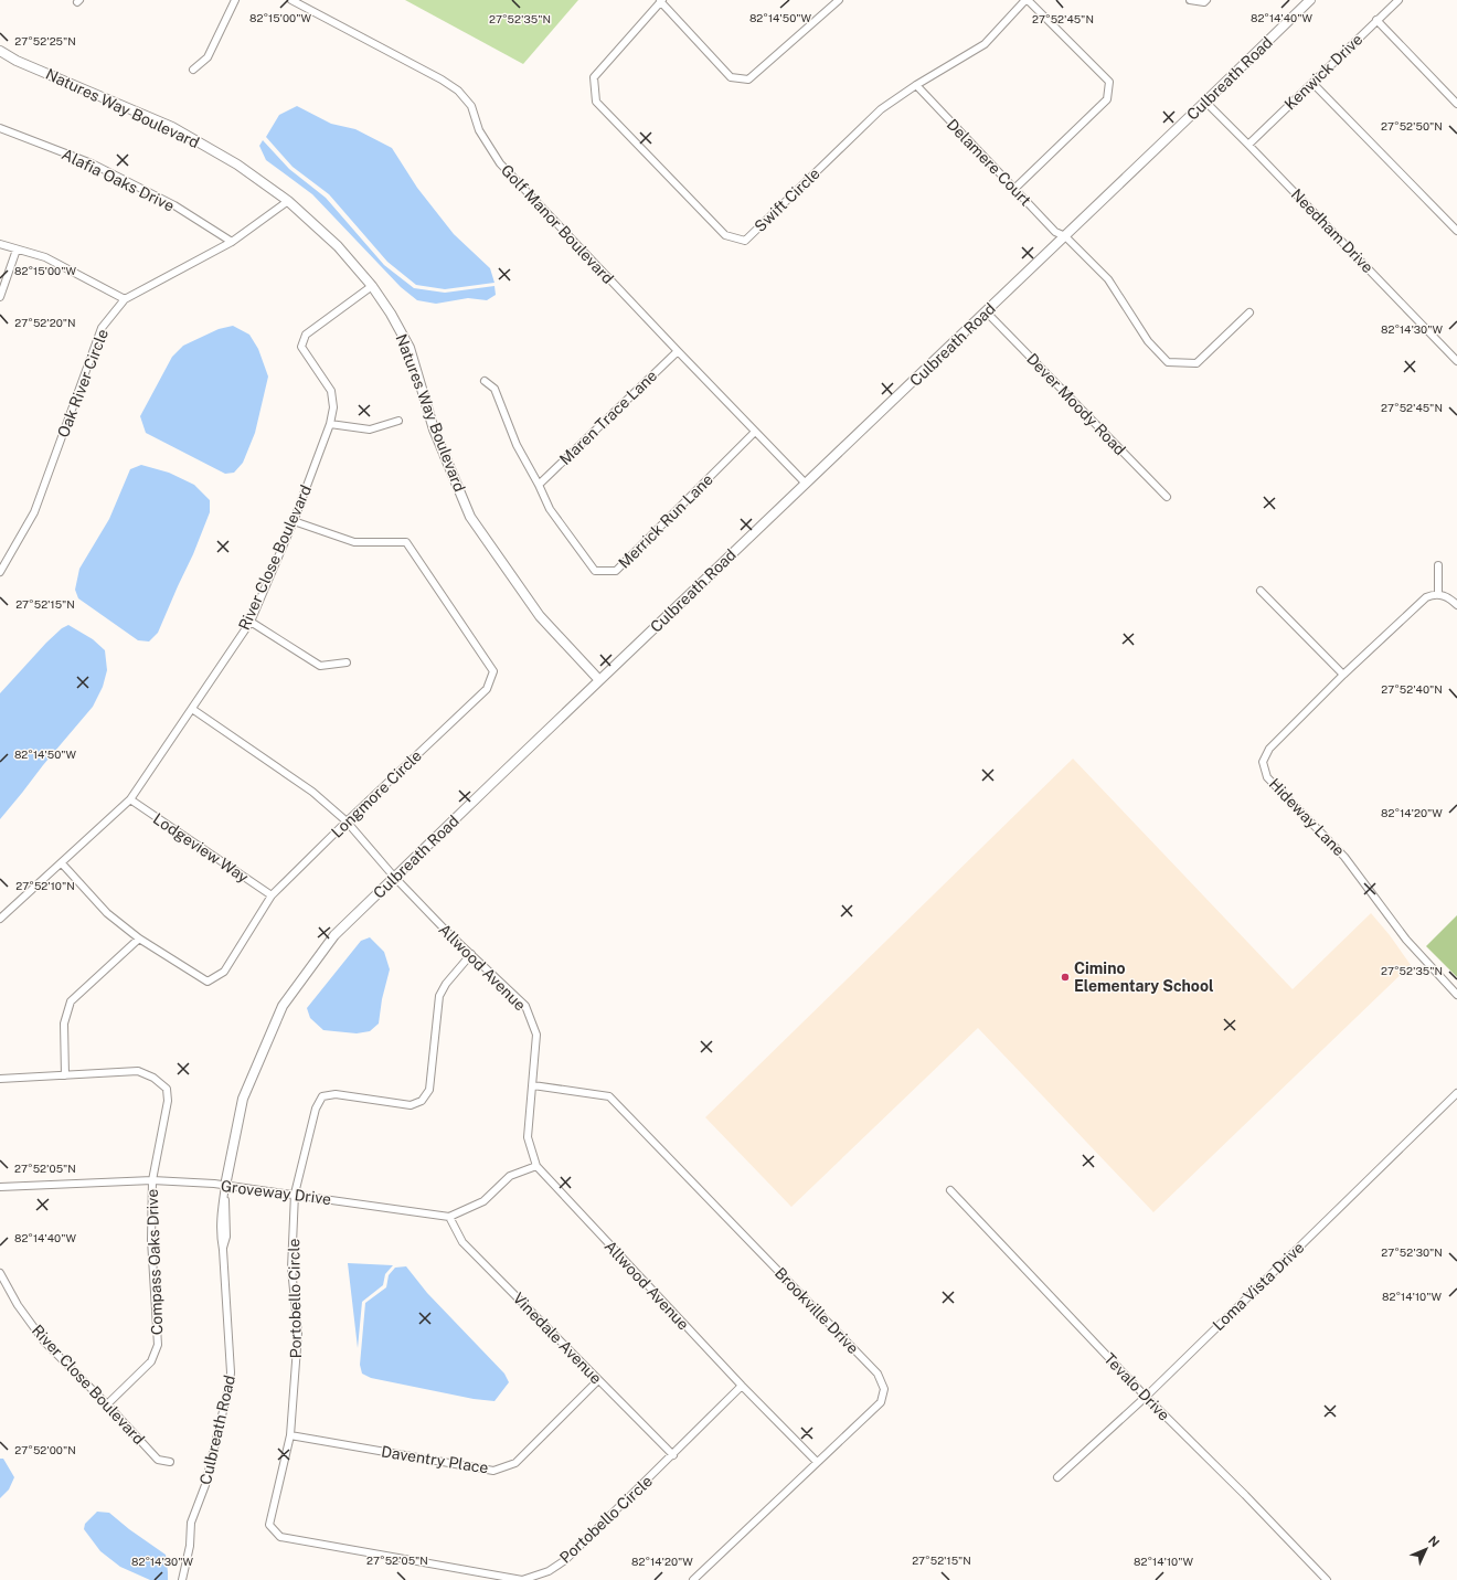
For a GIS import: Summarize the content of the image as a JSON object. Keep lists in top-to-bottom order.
{
  "streets": {
    "street": [
      "Kenwick Drive",
      "Culbreath Road",
      "Natures Way Boulevard",
      "Delamere Court",
      "Alafia Oaks Drive",
      "Swift Circle",
      "Golf Manor Boulevard",
      "Needham Drive",
      "Oak River Circle",
      "Dever Moody Road",
      "Maren Trace Lane",
      "Merrick Run Lane",
      "River Close Boulevard",
      "Longmore Circle",
      "Hideway Lane",
      "Lodgeview Way",
      "Allwood Avenue",
      "Groveway Drive",
      "Compass Oaks Drive",
      "Loma Vista Drive",
      "Portobello Circle",
      "Brookville Drive",
      "Vinedale Avenue",
      "Tevalo Drive",
      "Daventry Place"
    ]
  },
  "crossings": [
    ["Kenwick Drive", "Needham Drive"],
    ["Culbreath Road", "Natures Way Boulevard"],
    ["Culbreath Road", "Delamere Court"],
    ["Culbreath Road", "Golf Manor Boulevard"],
    ["Culbreath Road", "Needham Drive"],
    ["Culbreath Road", "Dever Moody Road"],
    ["Culbreath Road", "Allwood Avenue"],
    ["Culbreath Road", "Groveway Drive"],
    ["Natures Way Boulevard", "Oak River Circle"],
    ["Natures Way Boulevard", "River Close Boulevard"],
    ["Delamere Court", "Swift Circle"],
    ["Alafia Oaks Drive", "Oak River Circle"],
    ["Golf Manor Boulevard", "Maren Trace Lane"],
    ["Golf Manor Boulevard", "Merrick Run Lane"],
    ["Maren Trace Lane", "Merrick Run Lane"],
    ["River Close Boulevard", "Longmore Circle"],
    ["River Close Boulevard", "Lodgeview Way"],
    ["River Close Boulevard", "Allwood Avenue"],
    ["River Close Boulevard", "Compass Oaks Drive"],
    ["Longmore Circle", "Lodgeview Way"],
    ["Longmore Circle", "Allwood Avenue"],
    ["Allwood Avenue", "Portobello Circle"],
    ["Allwood Avenue", "Brookville Drive"],
    ["Groveway Drive", "Compass Oaks Drive"],
    ["Groveway Drive", "Portobello Circle"],
    ["Groveway Drive", "Vinedale Avenue"],
    ["Loma Vista Drive", "Tevalo Drive"],
    ["Portobello Circle", "Vinedale Avenue"],
    ["Portobello Circle", "Daventry Place"],
    ["Vinedale Avenue", "Daventry Place"]
  ],
  "places": ["Cimino Elementary School"],
  "north": "top right",
  "coordinates": [
    "82°15'00\"W",
    "82°14'50\"W",
    "82°14'40\"W",
    "27°52'35\"N",
    "27°52'45\"N",
    "27°52'25\"N",
    "27°52'50\"N",
    "27°52'20\"N",
    "82°14'30\"W",
    "27°52'15\"N",
    "27°52'40\"N",
    "82°14'20\"W",
    "27°52'10\"N",
    "27°52'05\"N",
    "27°52'30\"N",
    "82°14'10\"W",
    "27°52'00\"N"
  ]
}
